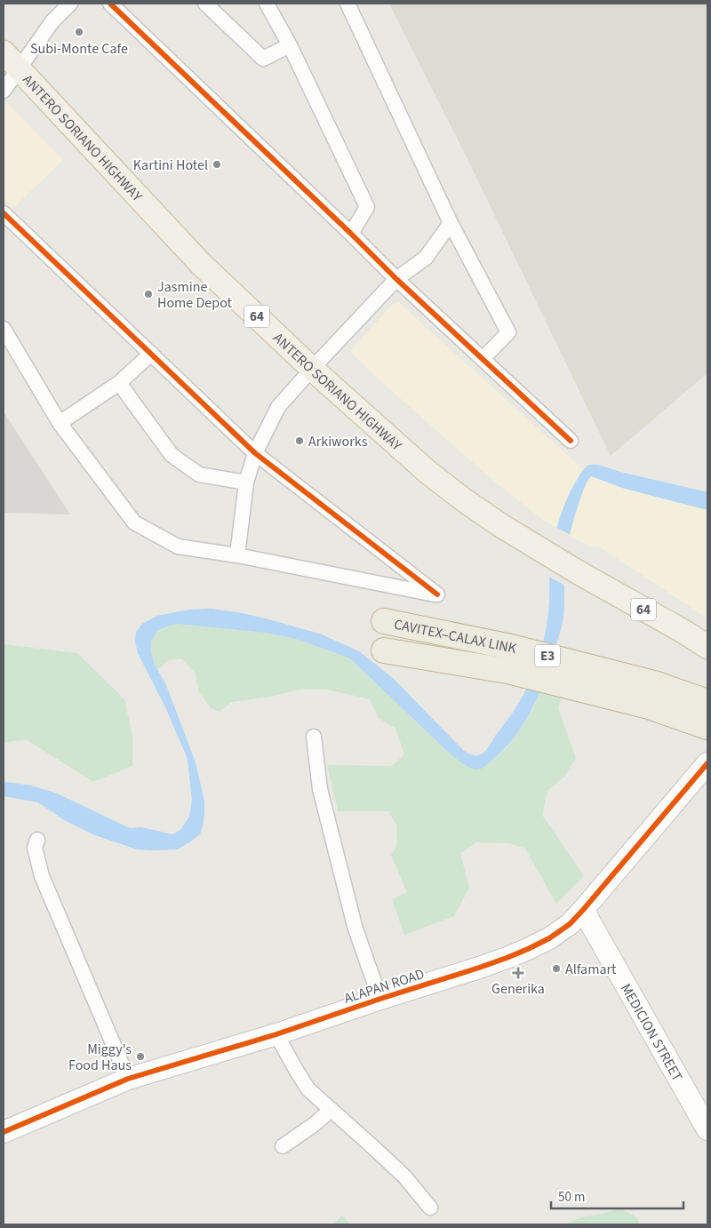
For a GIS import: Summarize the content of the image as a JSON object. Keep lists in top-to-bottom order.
{
  "streets": {
    "highway": ["CAVITEX–CALAX LINK", "E3"],
    "main road": ["ANTERO SORIANO HIGHWAY", "64"],
    "street": ["ALAPAN ROAD", "MEDICION STREET"]
  },
  "crossings": [
    ["ALAPAN ROAD", "MEDICION STREET"]
  ],
  "places": {
    "other": [
      "Subi-Monte Cafe",
      "Kartini Hotel",
      "Jasmine Home Depot",
      "Arkiworks",
      "Alfamart",
      "Miggy's Food Haus"
    ],
    "health": ["Generika"]
  },
  "scale_bar": "50 m"
}
